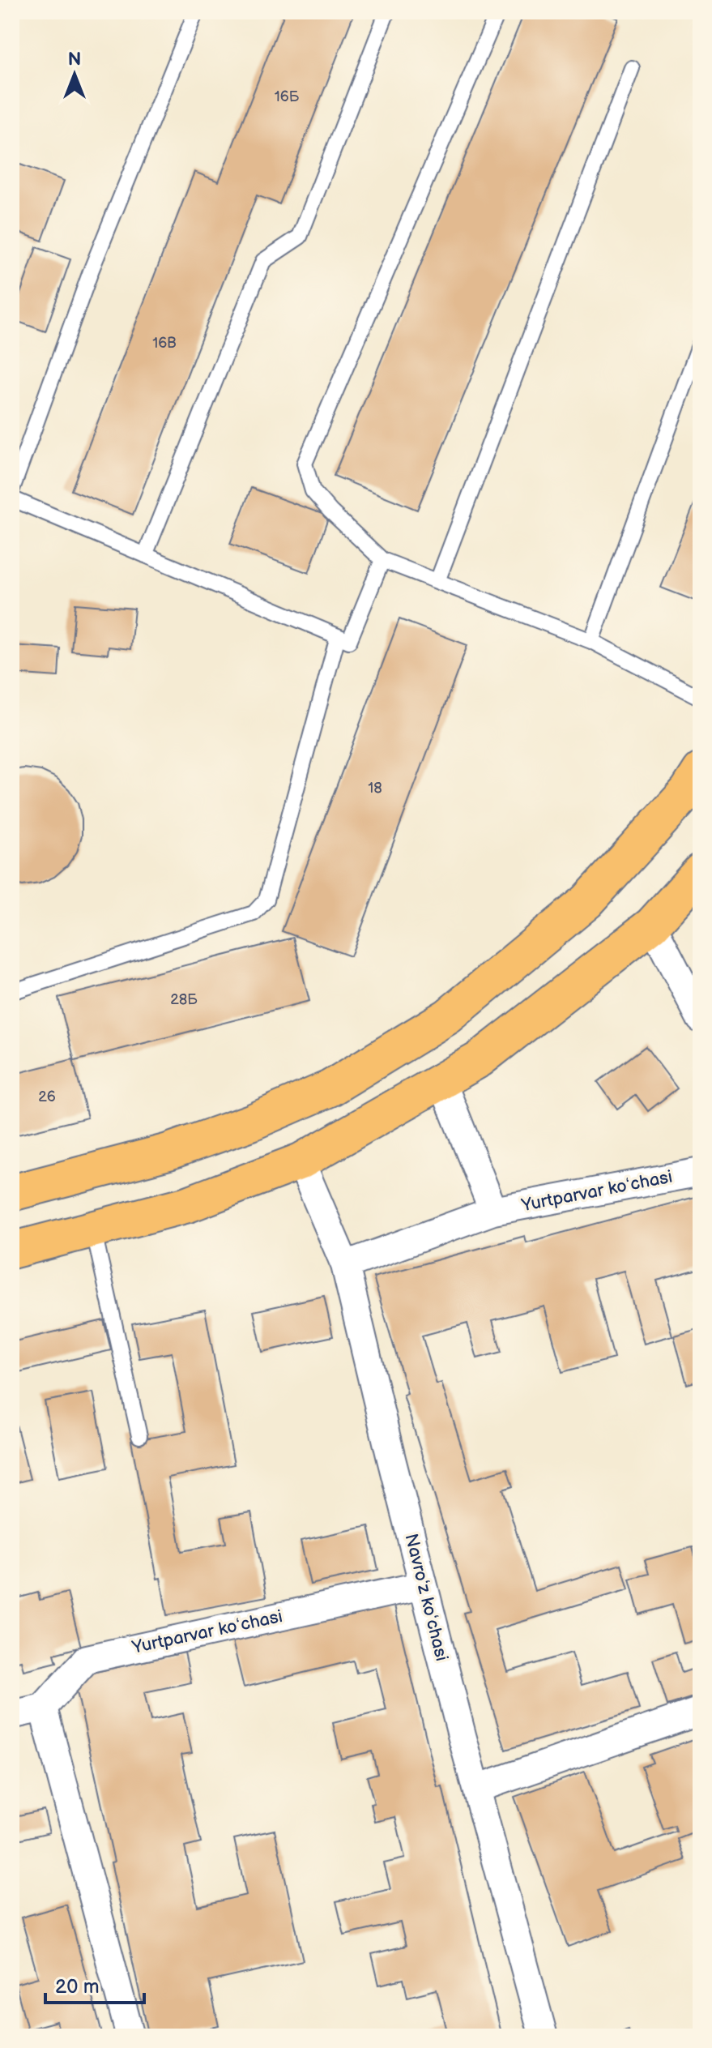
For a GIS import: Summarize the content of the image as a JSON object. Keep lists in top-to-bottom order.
{
  "streets": {
    "street": ["Yurtparvar koʻchasi", "Navroʻz koʻchasi"]
  },
  "crossings": [
    ["Yurtparvar koʻchasi", "Navroʻz koʻchasi"]
  ],
  "house_numbers": [
    "16Б",
    "16В",
    "18",
    "28Б",
    "26"
  ],
  "scale_bar": "20 m",
  "north": "top"
}
